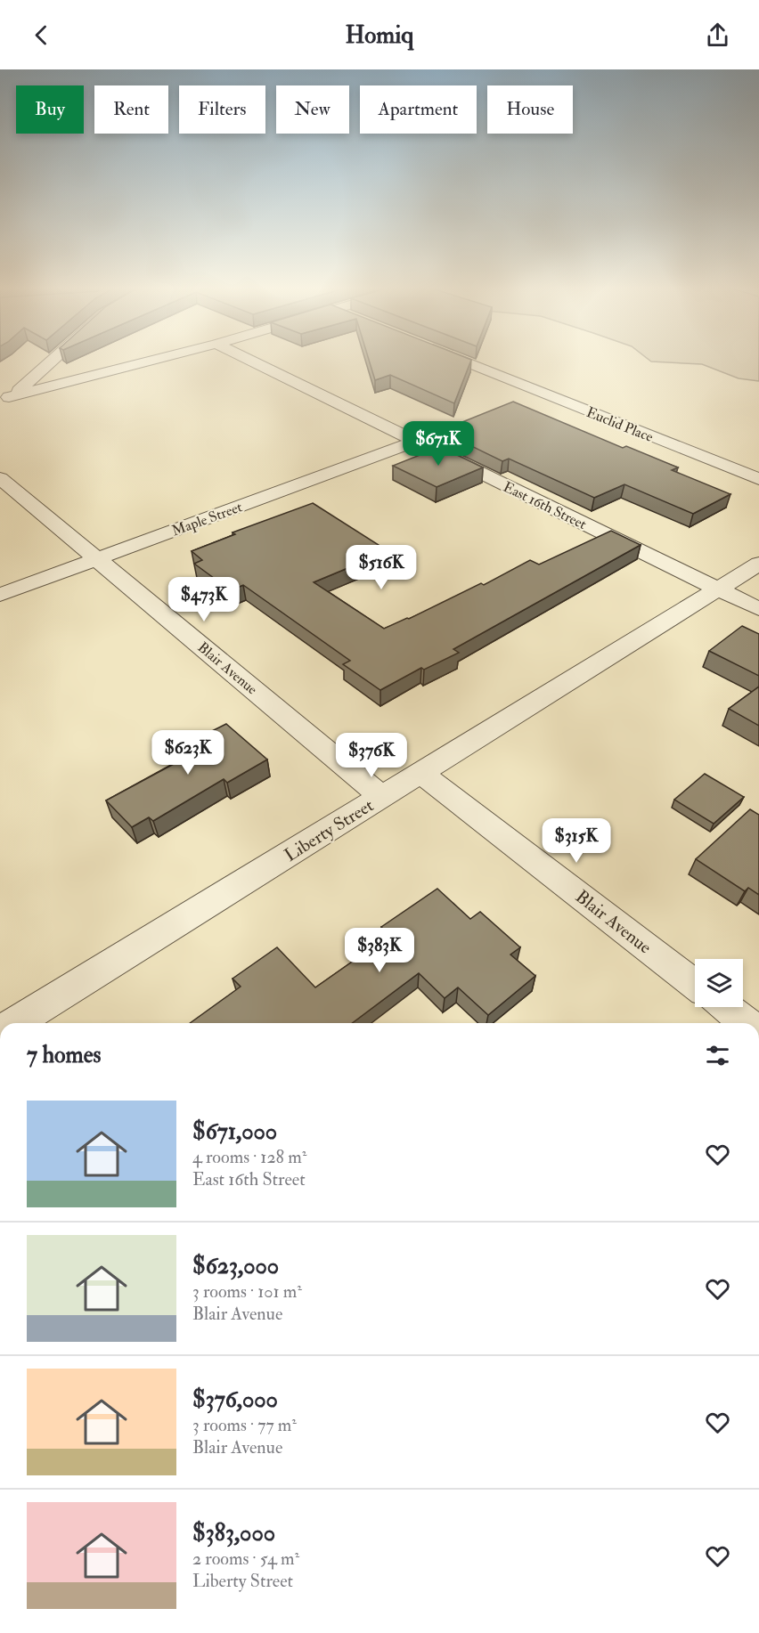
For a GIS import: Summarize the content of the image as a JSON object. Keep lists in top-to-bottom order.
{
  "streets": {
    "street": [
      "Euclid Place",
      "East 16th Street",
      "Maple Street",
      "Blair Avenue",
      "Liberty Street"
    ]
  },
  "crossings": [
    ["East 16th Street", "Maple Street"],
    ["East 16th Street", "Liberty Street"],
    ["Maple Street", "Blair Avenue"],
    ["Blair Avenue", "Liberty Street"]
  ],
  "page": {
    "header": "Homiq",
    "chip": [
      "Buy",
      "Rent",
      "Filters",
      "New",
      "Apartment",
      "House"
    ],
    "price": [
      "$671K",
      "$516K",
      "$473K",
      "$623K",
      "$376K",
      "$315K",
      "$383K"
    ],
    "heading": "7 homes",
    "list": [
      {
        "name": "$671,000",
        "note": "4 rooms · 128 m² · East 16th Street"
      },
      {
        "name": "$623,000",
        "note": "3 rooms · 101 m² · Blair Avenue"
      },
      {
        "name": "$376,000",
        "note": "3 rooms · 77 m² · Blair Avenue"
      },
      {
        "name": "$383,000",
        "note": "2 rooms · 54 m² · Liberty Street"
      }
    ]
  }
}
